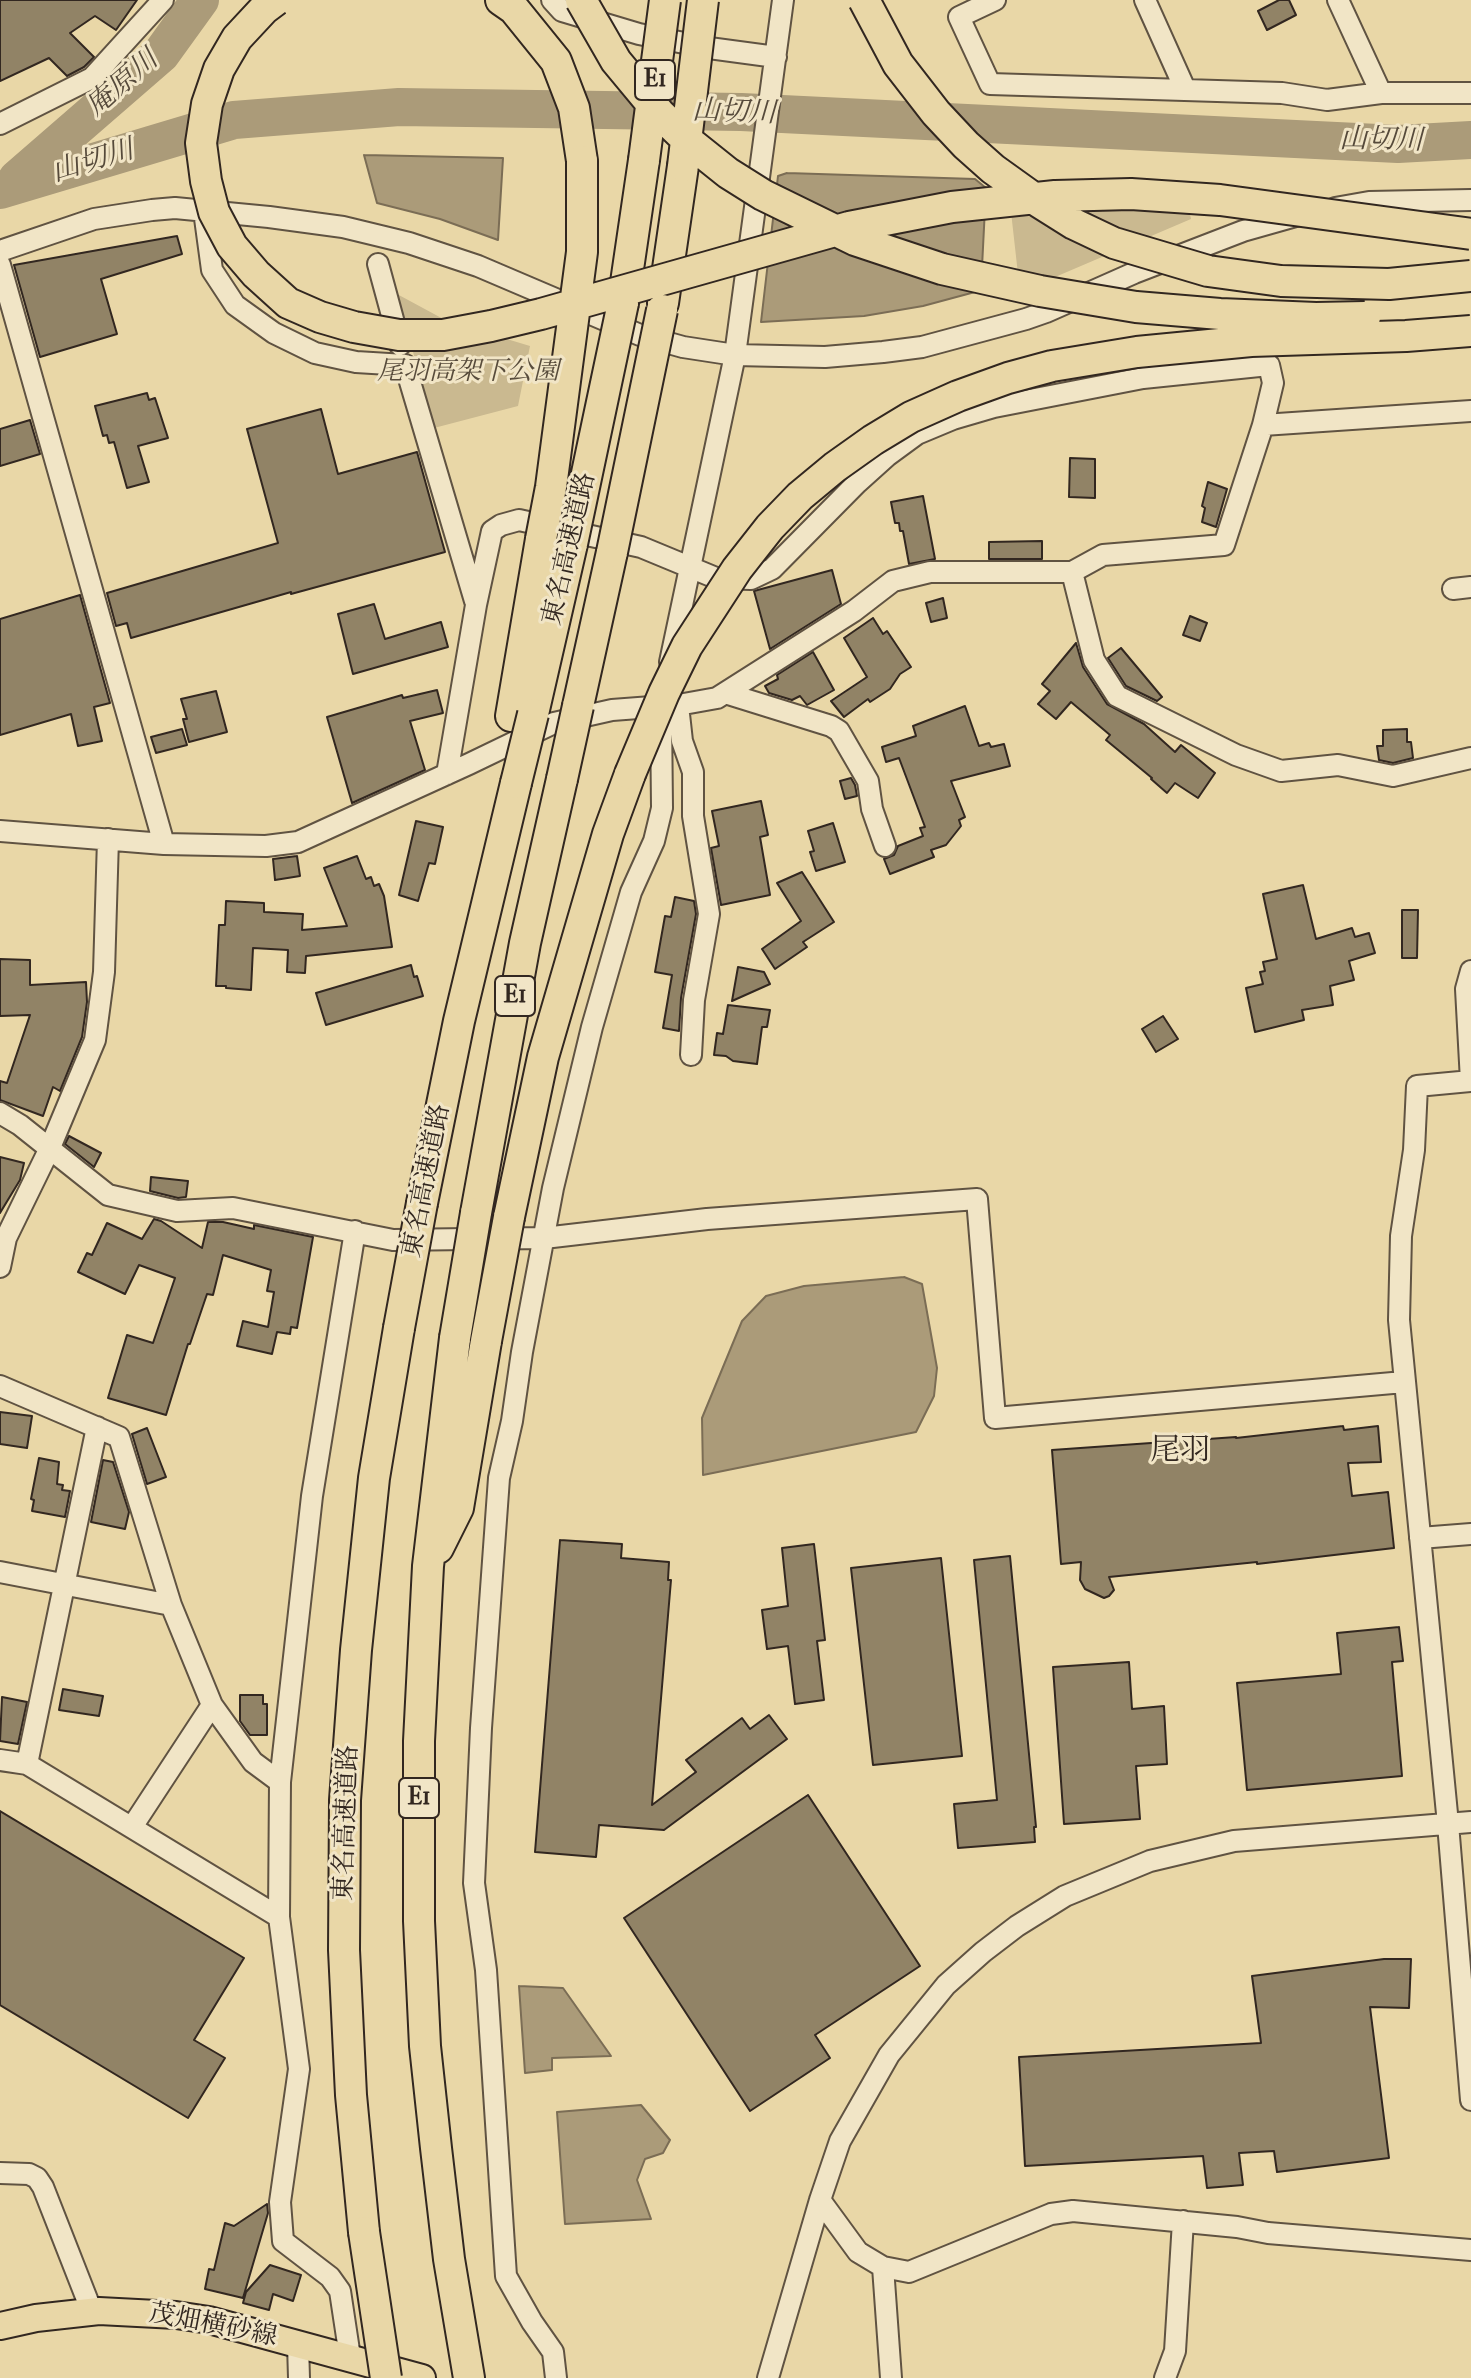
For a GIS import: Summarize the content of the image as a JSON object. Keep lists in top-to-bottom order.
{
  "streets": {
    "highway": ["E1", "東名高速道路"],
    "main road": ["茂畑横砂線"]
  },
  "districts": ["尾羽"],
  "water": ["庵原川", "山切川"],
  "parks": ["尾羽高架下公園"]
}
